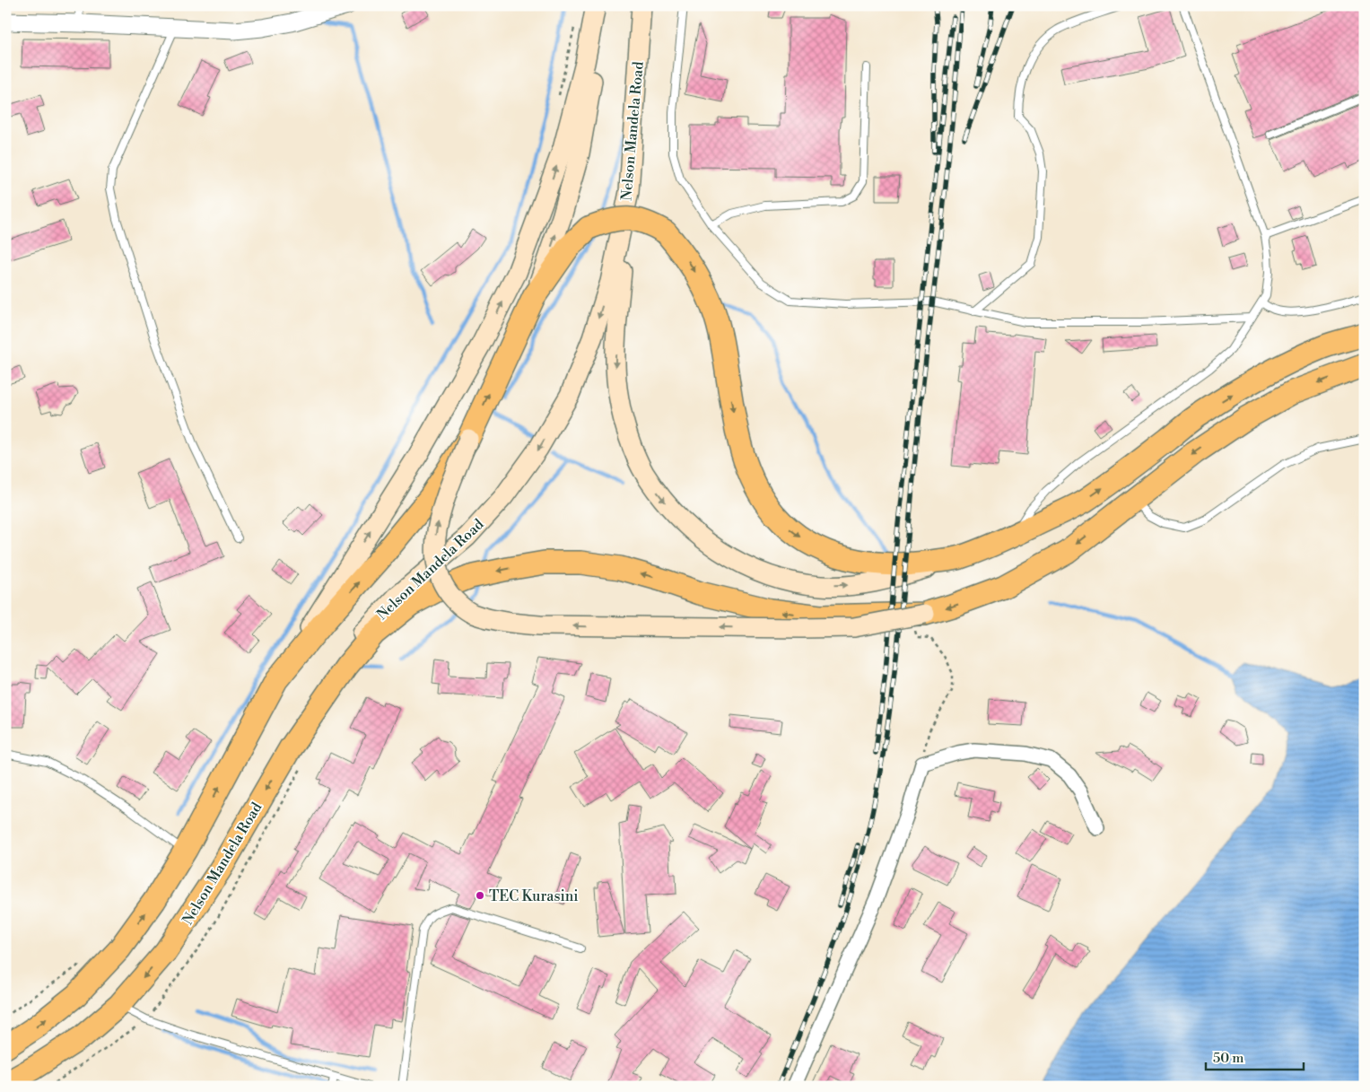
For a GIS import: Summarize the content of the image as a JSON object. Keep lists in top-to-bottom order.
{
  "streets": {
    "main road": ["Nelson Mandela Road"]
  },
  "places": ["TEC Kurasini"],
  "scale_bar": "50 m"
}
